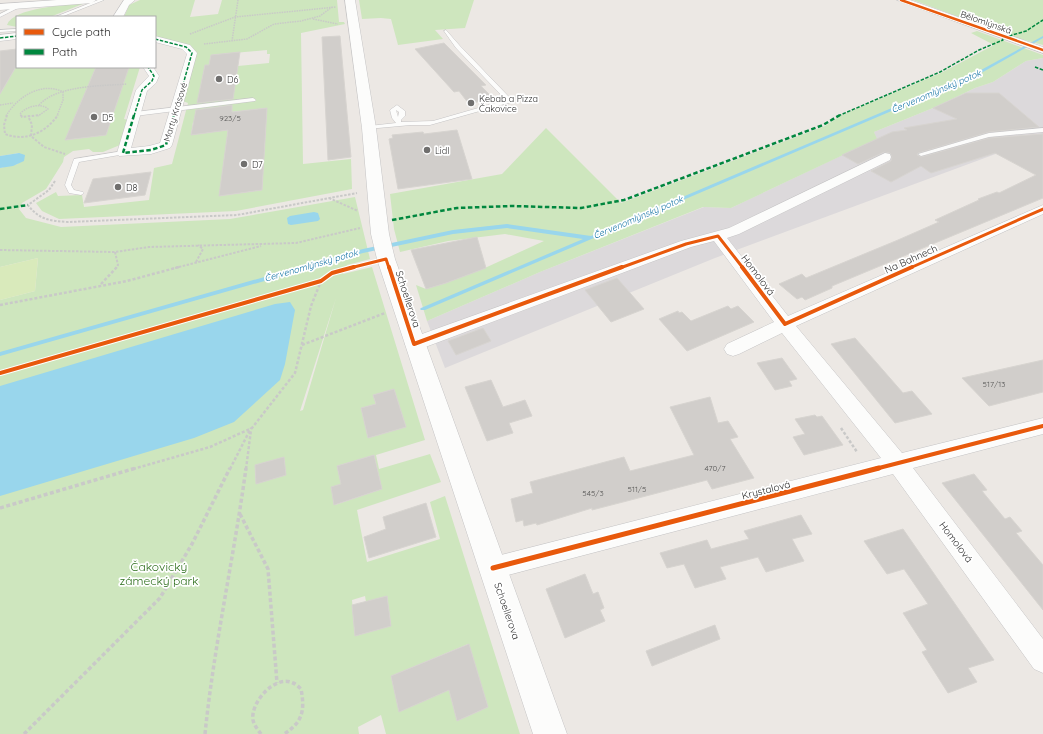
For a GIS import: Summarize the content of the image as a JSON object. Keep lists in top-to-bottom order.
{
  "streets": {
    "street": [
      "Bělomlýnská",
      "Marty Krásové",
      "Na Bahnech",
      "Homolová",
      "Schoellerova",
      "Krystalová"
    ]
  },
  "crossings": [
    ["Na Bahnech", "Homolová"],
    ["Homolová", "Krystalová"],
    ["Schoellerova", "Krystalová"]
  ],
  "water": ["Červenomlýnský potok"],
  "parks": ["Čakovický zámecký park"],
  "places": [
    "D6",
    "Kebab a Pizza Čakovice",
    "D5",
    "Lidl",
    "D7",
    "D8"
  ],
  "house_numbers": [
    "923/5",
    "517/13",
    "470/7",
    "511/5",
    "545/3"
  ],
  "legend": ["Cycle path", "Path"]
}
